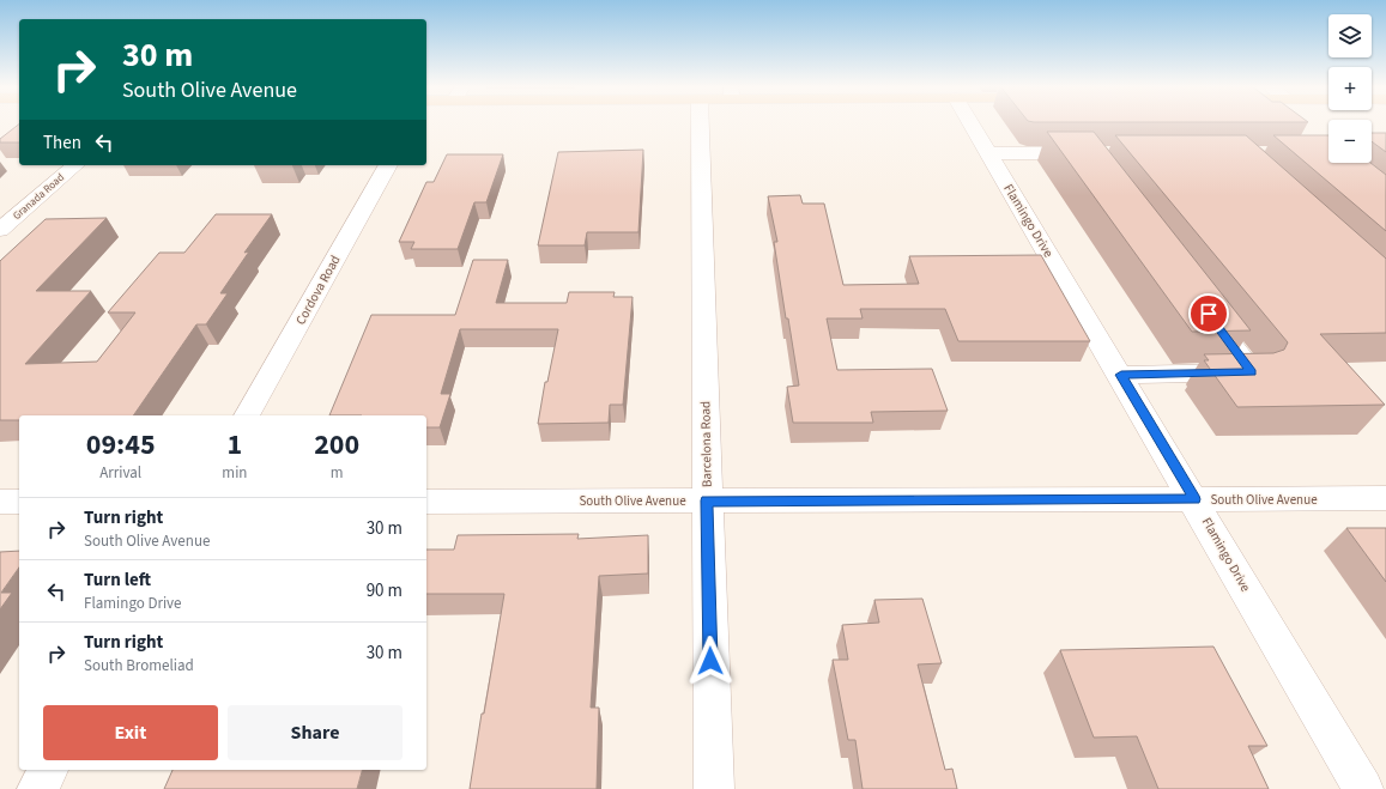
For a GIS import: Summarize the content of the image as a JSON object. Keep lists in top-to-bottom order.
{
  "streets": {
    "street": [
      "Granada Road",
      "Flamingo Drive",
      "Cordova Road",
      "Barcelona Road",
      "South Olive Avenue"
    ]
  },
  "crossings": [
    ["Flamingo Drive", "South Olive Avenue"],
    ["Barcelona Road", "South Olive Avenue"]
  ],
  "page": {
    "map_buttons": ["+", "−"],
    "turn": ["30 m", "South Olive Avenue"],
    "then": "Then",
    "eta": [
      "09:45",
      "Arrival",
      "1",
      "min",
      "200",
      "m"
    ],
    "list": [
      {
        "name": "Turn right",
        "note": "South Olive Avenue",
        "value": "30 m"
      },
      {
        "name": "Turn left",
        "note": "Flamingo Drive",
        "value": "90 m"
      },
      {
        "name": "Turn right",
        "note": "South Bromeliad",
        "value": "30 m"
      }
    ],
    "buttons": ["Exit", "Share"]
  }
}
